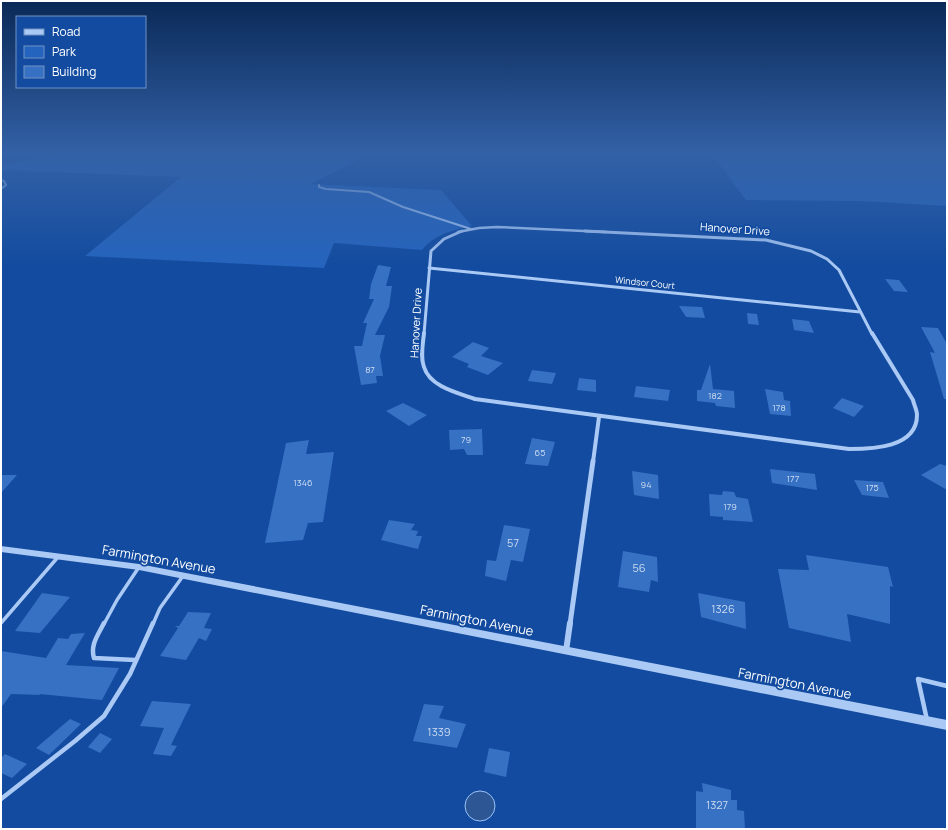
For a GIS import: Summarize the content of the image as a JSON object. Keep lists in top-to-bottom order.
{
  "streets": {
    "street": ["Hanover Drive", "Windsor Court", "Farmington Avenue"]
  },
  "crossings": [
    ["Hanover Drive", "Windsor Court"]
  ],
  "house_numbers": [
    "87",
    "182",
    "178",
    "79",
    "65",
    "177",
    "1346",
    "94",
    "175",
    "179",
    "57",
    "56",
    "1326",
    "1339",
    "1327"
  ],
  "legend": ["Road", "Park", "Building"]
}
